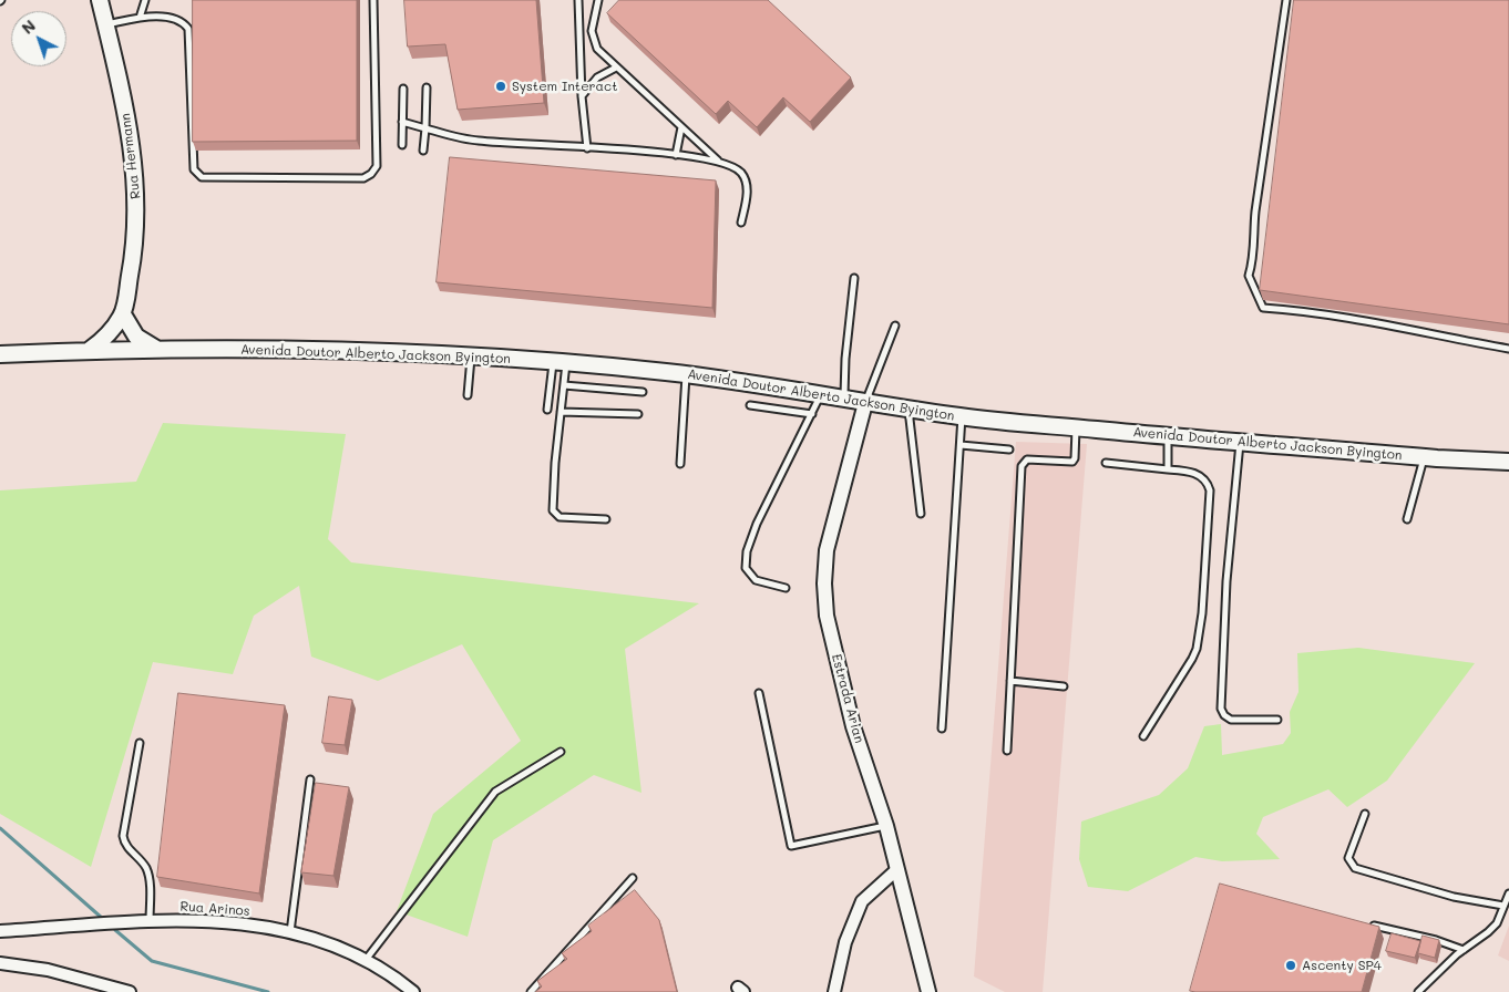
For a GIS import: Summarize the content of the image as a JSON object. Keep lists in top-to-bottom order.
{
  "streets": {
    "main road": ["Rua Hermann", "Avenida Doutor Alberto Jackson Byington"],
    "street": ["Estrada Arian", "Rua Arinos"]
  },
  "crossings": [
    ["Rua Hermann", "Avenida Doutor Alberto Jackson Byington"],
    ["Avenida Doutor Alberto Jackson Byington", "Estrada Arian"]
  ],
  "places": ["System Interact", "Ascenty SP4"],
  "north": "top left"
}
